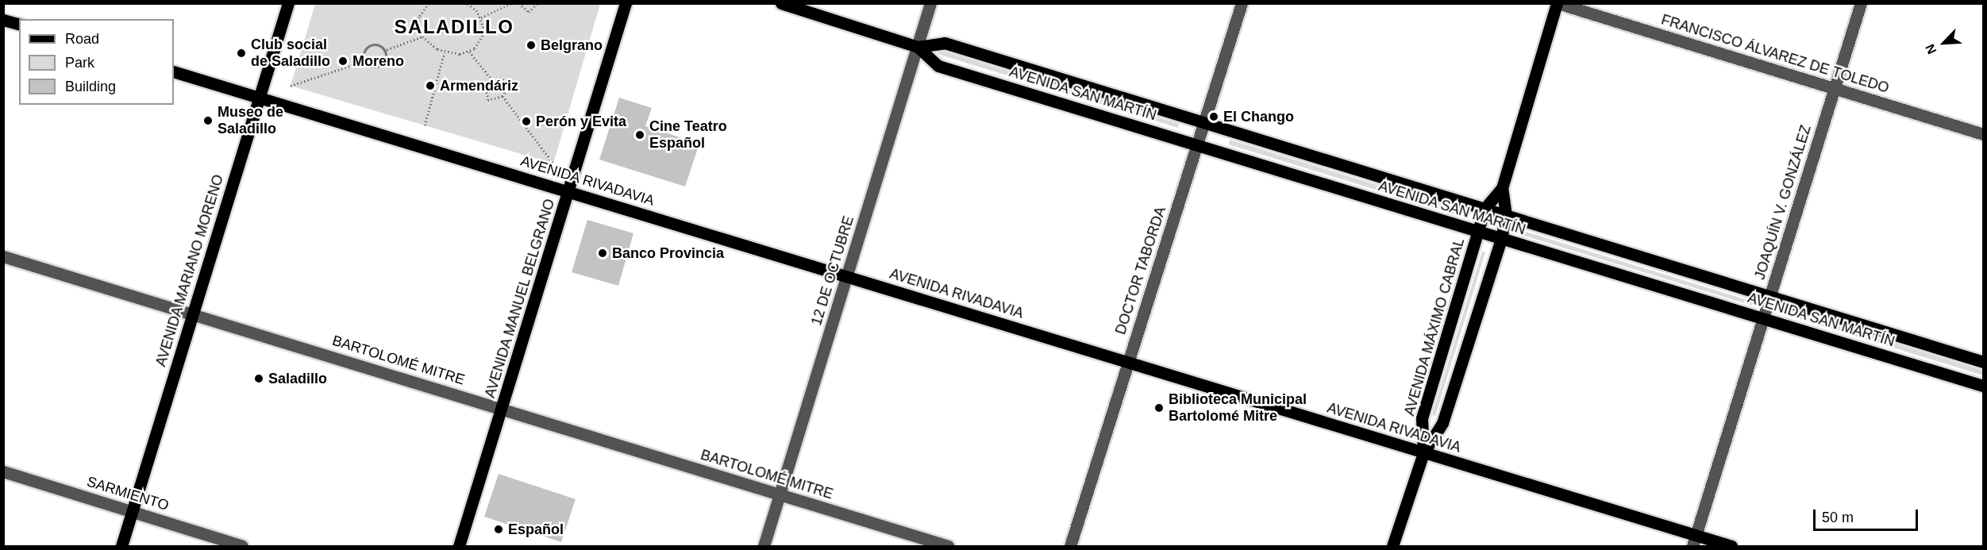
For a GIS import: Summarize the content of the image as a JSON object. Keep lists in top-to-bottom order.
{
  "streets": {
    "main road": [
      "AVENIDA SAN MARTÍN",
      "AVENIDA RIVADAVIA",
      "AVENIDA MARIANO MORENO",
      "AVENIDA MANUEL BELGRANO",
      "AVENIDA MÁXIMO CABRAL"
    ],
    "street": [
      "FRANCISCO ÁLVAREZ DE TOLEDO",
      "JOAQUÍN V. GONZÁLEZ",
      "12 DE OCTUBRE",
      "DOCTOR TABORDA",
      "BARTOLOMÉ MITRE",
      "SARMIENTO"
    ]
  },
  "crossings": [
    ["FRANCISCO ÁLVAREZ DE TOLEDO", "JOAQUÍN V. GONZÁLEZ"],
    ["FRANCISCO ÁLVAREZ DE TOLEDO", "AVENIDA MÁXIMO CABRAL"],
    ["AVENIDA SAN MARTÍN", "JOAQUÍN V. GONZÁLEZ"],
    ["AVENIDA SAN MARTÍN", "12 DE OCTUBRE"],
    ["AVENIDA SAN MARTÍN", "DOCTOR TABORDA"],
    ["AVENIDA SAN MARTÍN", "AVENIDA MÁXIMO CABRAL"],
    ["AVENIDA RIVADAVIA", "JOAQUÍN V. GONZÁLEZ"],
    ["AVENIDA RIVADAVIA", "AVENIDA MARIANO MORENO"],
    ["AVENIDA RIVADAVIA", "12 DE OCTUBRE"],
    ["AVENIDA RIVADAVIA", "DOCTOR TABORDA"],
    ["AVENIDA RIVADAVIA", "AVENIDA MANUEL BELGRANO"],
    ["AVENIDA RIVADAVIA", "AVENIDA MÁXIMO CABRAL"],
    ["AVENIDA MARIANO MORENO", "BARTOLOMÉ MITRE"],
    ["AVENIDA MARIANO MORENO", "SARMIENTO"],
    ["12 DE OCTUBRE", "BARTOLOMÉ MITRE"],
    ["AVENIDA MANUEL BELGRANO", "BARTOLOMÉ MITRE"]
  ],
  "districts": ["SALADILLO"],
  "places": [
    "Belgrano",
    "Club social de Saladillo",
    "Moreno",
    "Armendáriz",
    "El Chango",
    "Museo de Saladillo",
    "Perón y Evita",
    "Cine Teatro Español",
    "Banco Provincia",
    "Saladillo",
    "Biblioteca Municipal Bartolomé Mitre",
    "Español"
  ],
  "legend": ["Road", "Park", "Building"],
  "scale_bar": "50 m",
  "north": "bottom left"
}
